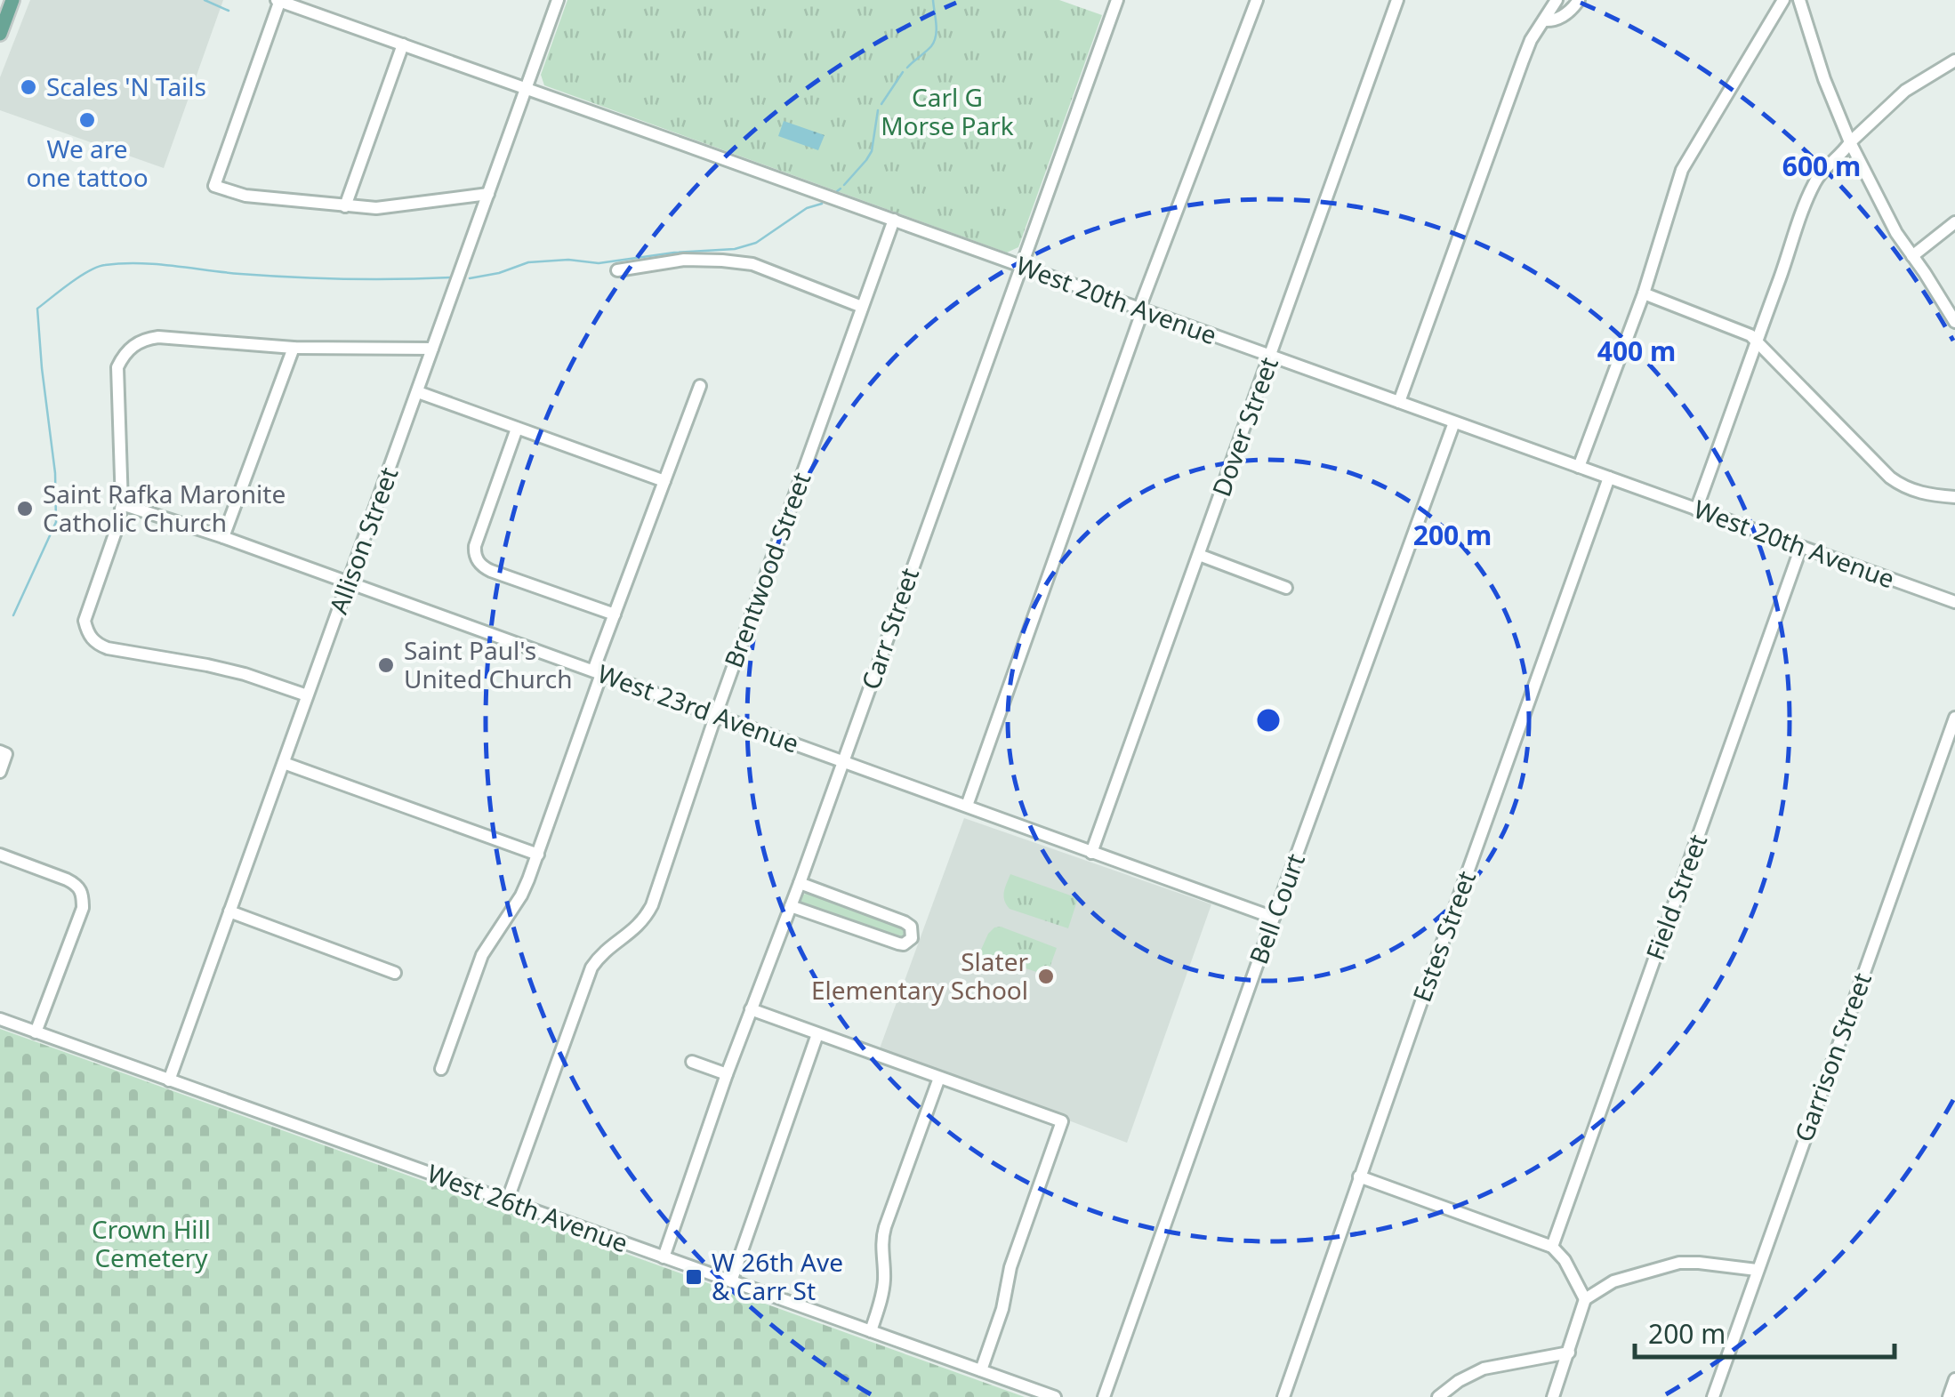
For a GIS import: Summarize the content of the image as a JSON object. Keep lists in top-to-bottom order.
{
  "streets": {
    "street": [
      "West 20th Avenue",
      "Dover Street",
      "Allison Street",
      "Brentwood Street",
      "Carr Street",
      "West 23rd Avenue",
      "Field Street",
      "Bell Court",
      "Estes Street",
      "Garrison Street",
      "West 26th Avenue"
    ]
  },
  "crossings": [
    ["West 20th Avenue", "Dover Street"],
    ["West 20th Avenue", "Allison Street"],
    ["West 20th Avenue", "Brentwood Street"],
    ["West 20th Avenue", "Carr Street"],
    ["West 20th Avenue", "Field Street"],
    ["West 20th Avenue", "Bell Court"],
    ["West 20th Avenue", "Estes Street"],
    ["Dover Street", "West 23rd Avenue"],
    ["Allison Street", "West 23rd Avenue"],
    ["Allison Street", "West 26th Avenue"],
    ["Brentwood Street", "West 23rd Avenue"],
    ["Brentwood Street", "West 26th Avenue"],
    ["Carr Street", "West 23rd Avenue"],
    ["Carr Street", "West 26th Avenue"],
    ["West 23rd Avenue", "Bell Court"]
  ],
  "parks": ["Carl G Morse Park", "Crown Hill Cemetery"],
  "places": {
    "other": [
      "Scales 'N Tails",
      "We are one tattoo",
      "Saint Rafka Maronite Catholic Church",
      "Saint Paul's United Church",
      "Slater Elementary School"
    ],
    "transit": ["W 26th Ave & Carr St"]
  },
  "scale_bar": "200 m",
  "rings": ["600 m", "400 m", "200 m"]
}
